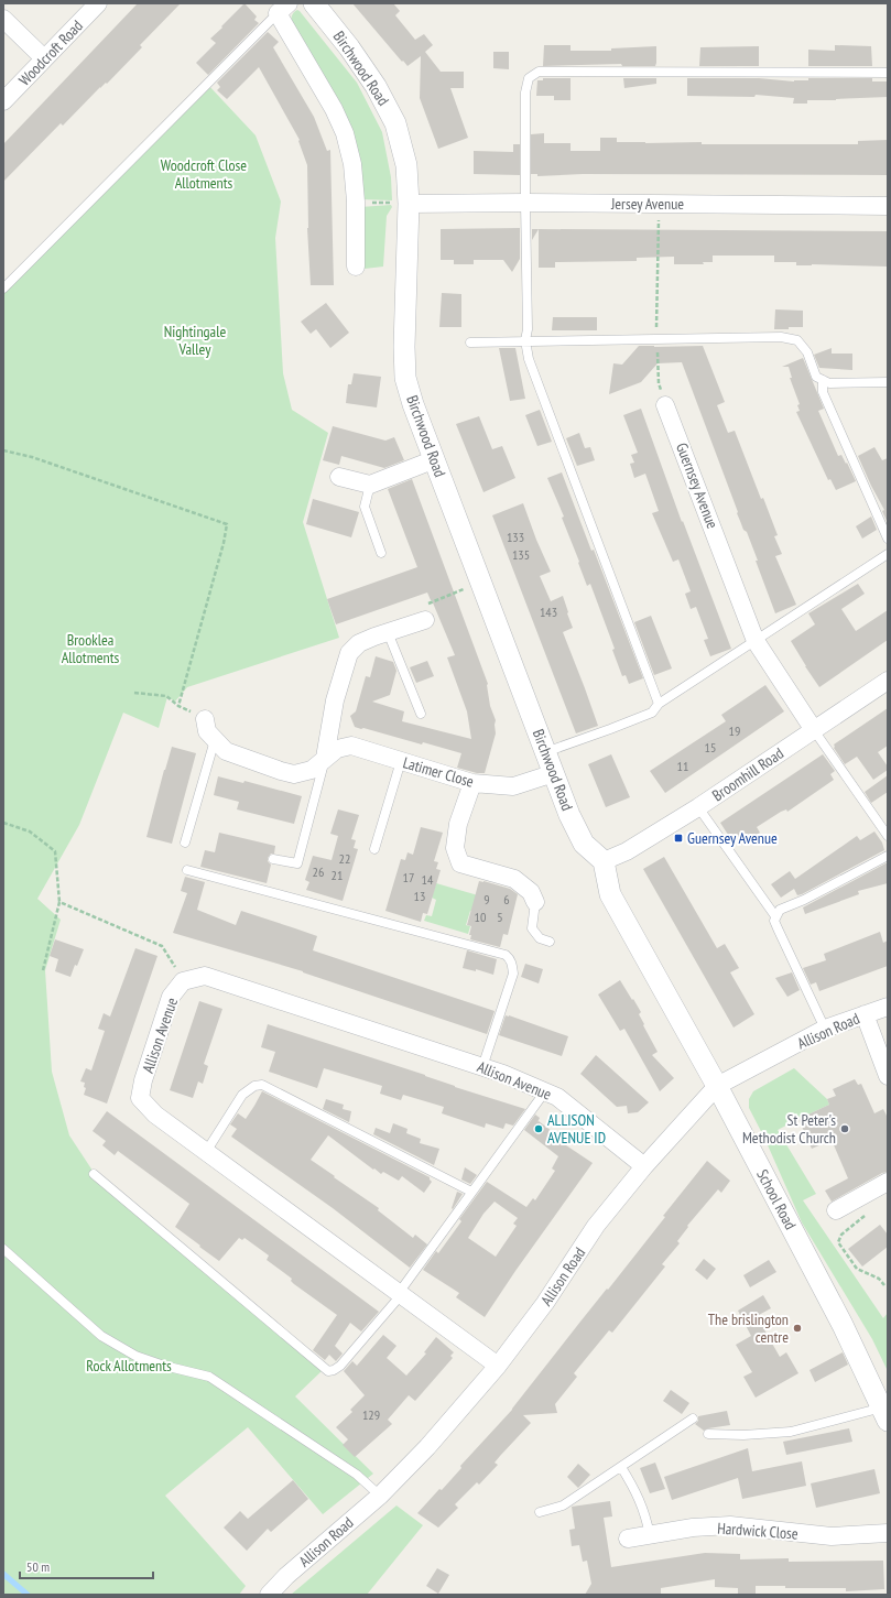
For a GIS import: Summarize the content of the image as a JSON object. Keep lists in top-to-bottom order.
{
  "streets": {
    "street": [
      "Woodcroft Road",
      "Birchwood Road",
      "Jersey Avenue",
      "Guernsey Avenue",
      "Latimer Close",
      "Broomhill Road",
      "Allison Road",
      "Allison Avenue",
      "School Road",
      "Hardwick Close"
    ]
  },
  "crossings": [
    ["Birchwood Road", "Jersey Avenue"],
    ["Birchwood Road", "Latimer Close"],
    ["Birchwood Road", "Broomhill Road"],
    ["Birchwood Road", "School Road"],
    ["Guernsey Avenue", "Broomhill Road"],
    ["Broomhill Road", "School Road"],
    ["Allison Road", "Allison Avenue"],
    ["Allison Road", "School Road"]
  ],
  "parks": [
    "Woodcroft Close Allotments",
    "Nightingale Valley",
    "Brooklea Allotments",
    "Rock Allotments"
  ],
  "places": {
    "transit": ["Guernsey Avenue"],
    "other": ["ALLISON AVENUE ID", "St Peter's Methodist Church", "The brislington centre"]
  },
  "house_numbers": [
    "133",
    "135",
    "143",
    "19",
    "15",
    "11",
    "22",
    "26",
    "21",
    "17",
    "14",
    "13",
    "9",
    "6",
    "10",
    "5",
    "129"
  ],
  "scale_bar": "50 m"
}
